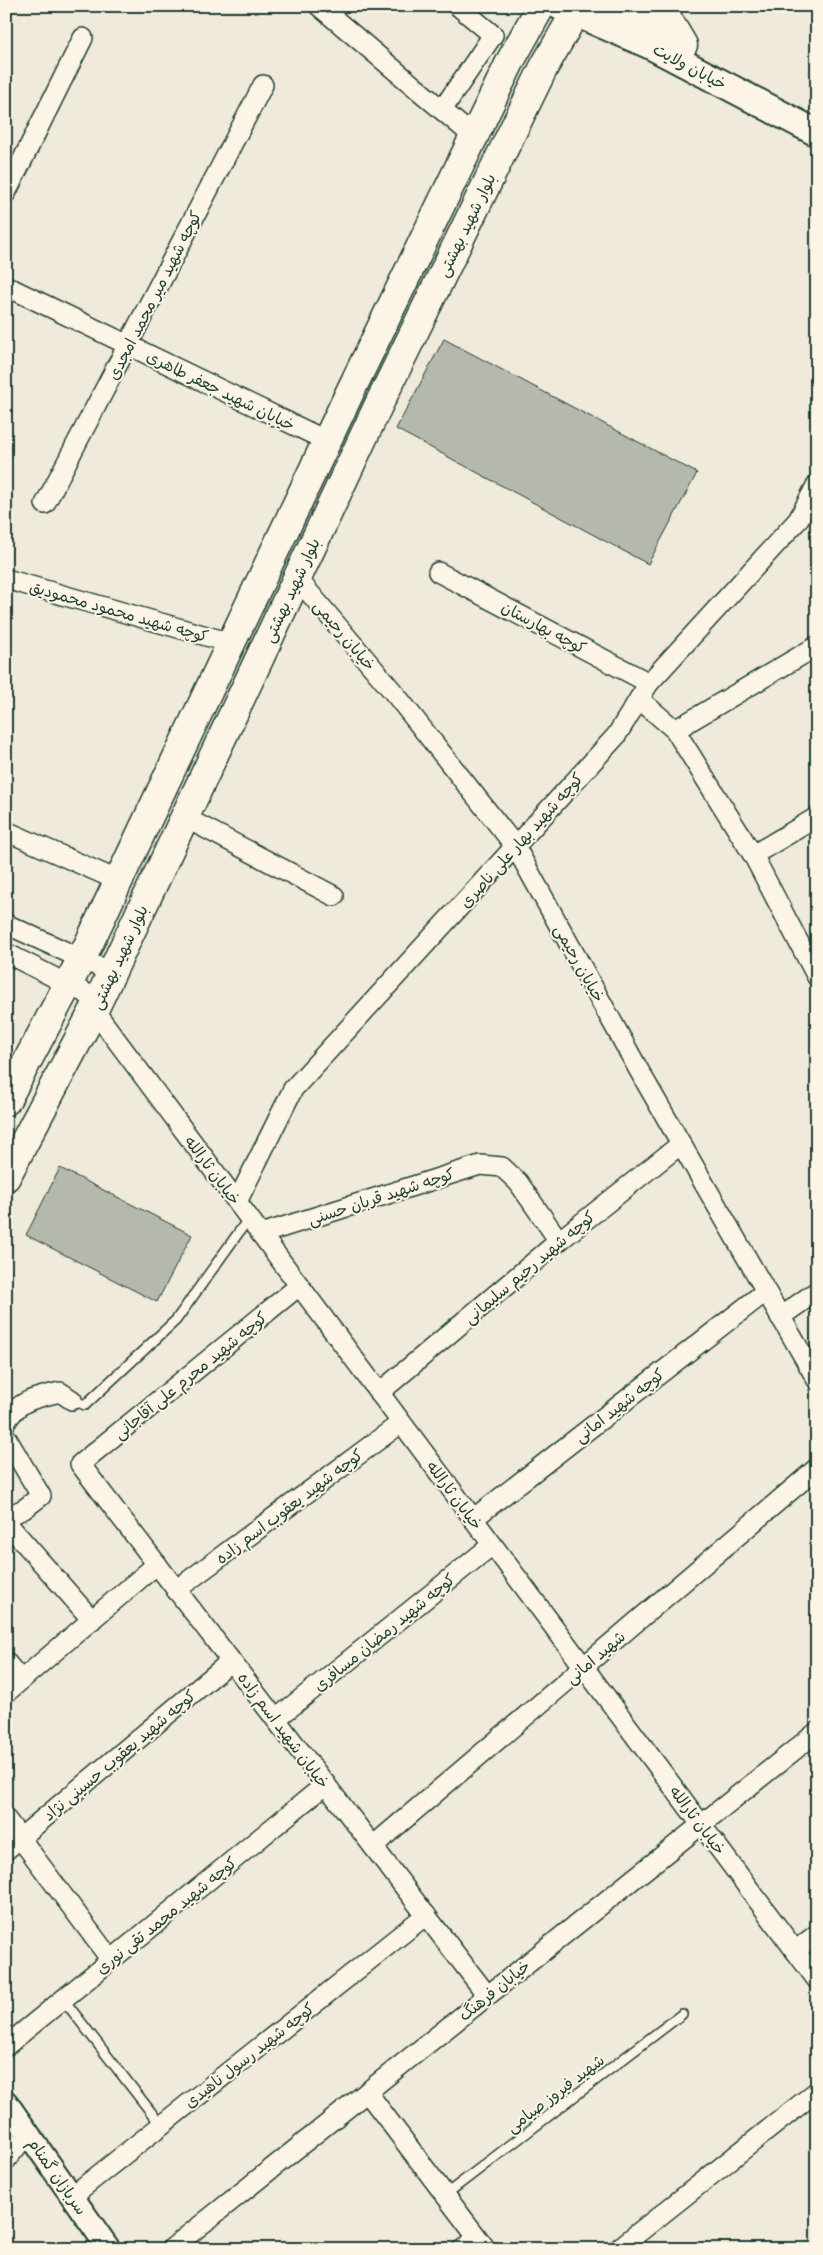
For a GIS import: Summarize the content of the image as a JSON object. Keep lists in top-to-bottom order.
{
  "streets": {
    "main road": ["خیابان ولایت", "بلوار شهید بهشتی"],
    "street": [
      "کوچه شهید میر محمد امجدی",
      "خیابان شهید جعفر طاهری",
      "کوچه شهید محمود محمودیق",
      "کوچه بهارستان",
      "خیابان رحیمی",
      "کوچه شهید بهار علی ناصری",
      "خیابان ثارالله",
      "کوچه شهید قربان حسنی",
      "کوچه شهید رحیم سلیمانی",
      "کوچه شهید محرم علی آقاجانی",
      "کوچه شهید امانی",
      "کوچه شهید یعقوب اسم زاده",
      "کوچه شهید رمضان مسافری",
      "شهید امانی",
      "خیابان شهید اسم زاده",
      "کوچه شهید یعقوب حسینی نژاد",
      "کوچه شهید محمد تقی نوری",
      "خیابان فرهنگ",
      "کوچه شهید رسول ناهیدی",
      "سربازان گمنام"
    ],
    "lane": ["شهید فیروز صیامی"]
  },
  "crossings": [
    ["خیابان ولایت", "بلوار شهید بهشتی"],
    ["بلوار شهید بهشتی", "خیابان شهید جعفر طاهری"],
    ["بلوار شهید بهشتی", "کوچه شهید محمود محمودیق"],
    ["بلوار شهید بهشتی", "خیابان رحیمی"],
    ["بلوار شهید بهشتی", "خیابان ثارالله"],
    ["کوچه شهید میر محمد امجدی", "خیابان شهید جعفر طاهری"],
    ["کوچه بهارستان", "کوچه شهید بهار علی ناصری"],
    ["خیابان رحیمی", "کوچه شهید بهار علی ناصری"],
    ["خیابان رحیمی", "کوچه شهید رحیم سلیمانی"],
    ["خیابان رحیمی", "کوچه شهید امانی"],
    ["کوچه شهید بهار علی ناصری", "خیابان ثارالله"],
    ["خیابان ثارالله", "کوچه شهید قربان حسنی"],
    ["خیابان ثارالله", "کوچه شهید رحیم سلیمانی"],
    ["خیابان ثارالله", "کوچه شهید محرم علی آقاجانی"],
    ["خیابان ثارالله", "کوچه شهید امانی"],
    ["خیابان ثارالله", "کوچه شهید یعقوب اسم زاده"],
    ["خیابان ثارالله", "کوچه شهید رمضان مسافری"],
    ["خیابان ثارالله", "شهید امانی"],
    ["خیابان ثارالله", "خیابان فرهنگ"],
    ["کوچه شهید قربان حسنی", "کوچه شهید رحیم سلیمانی"],
    ["کوچه شهید محرم علی آقاجانی", "خیابان شهید اسم زاده"],
    ["کوچه شهید یعقوب اسم زاده", "خیابان شهید اسم زاده"],
    ["کوچه شهید رمضان مسافری", "خیابان شهید اسم زاده"],
    ["شهید امانی", "خیابان شهید اسم زاده"],
    ["خیابان شهید اسم زاده", "کوچه شهید یعقوب حسینی نژاد"],
    ["خیابان شهید اسم زاده", "کوچه شهید محمد تقی نوری"],
    ["خیابان شهید اسم زاده", "خیابان فرهنگ"],
    ["خیابان شهید اسم زاده", "کوچه شهید رسول ناهیدی"],
    ["کوچه شهید رسول ناهیدی", "سربازان گمنام"]
  ]
}
